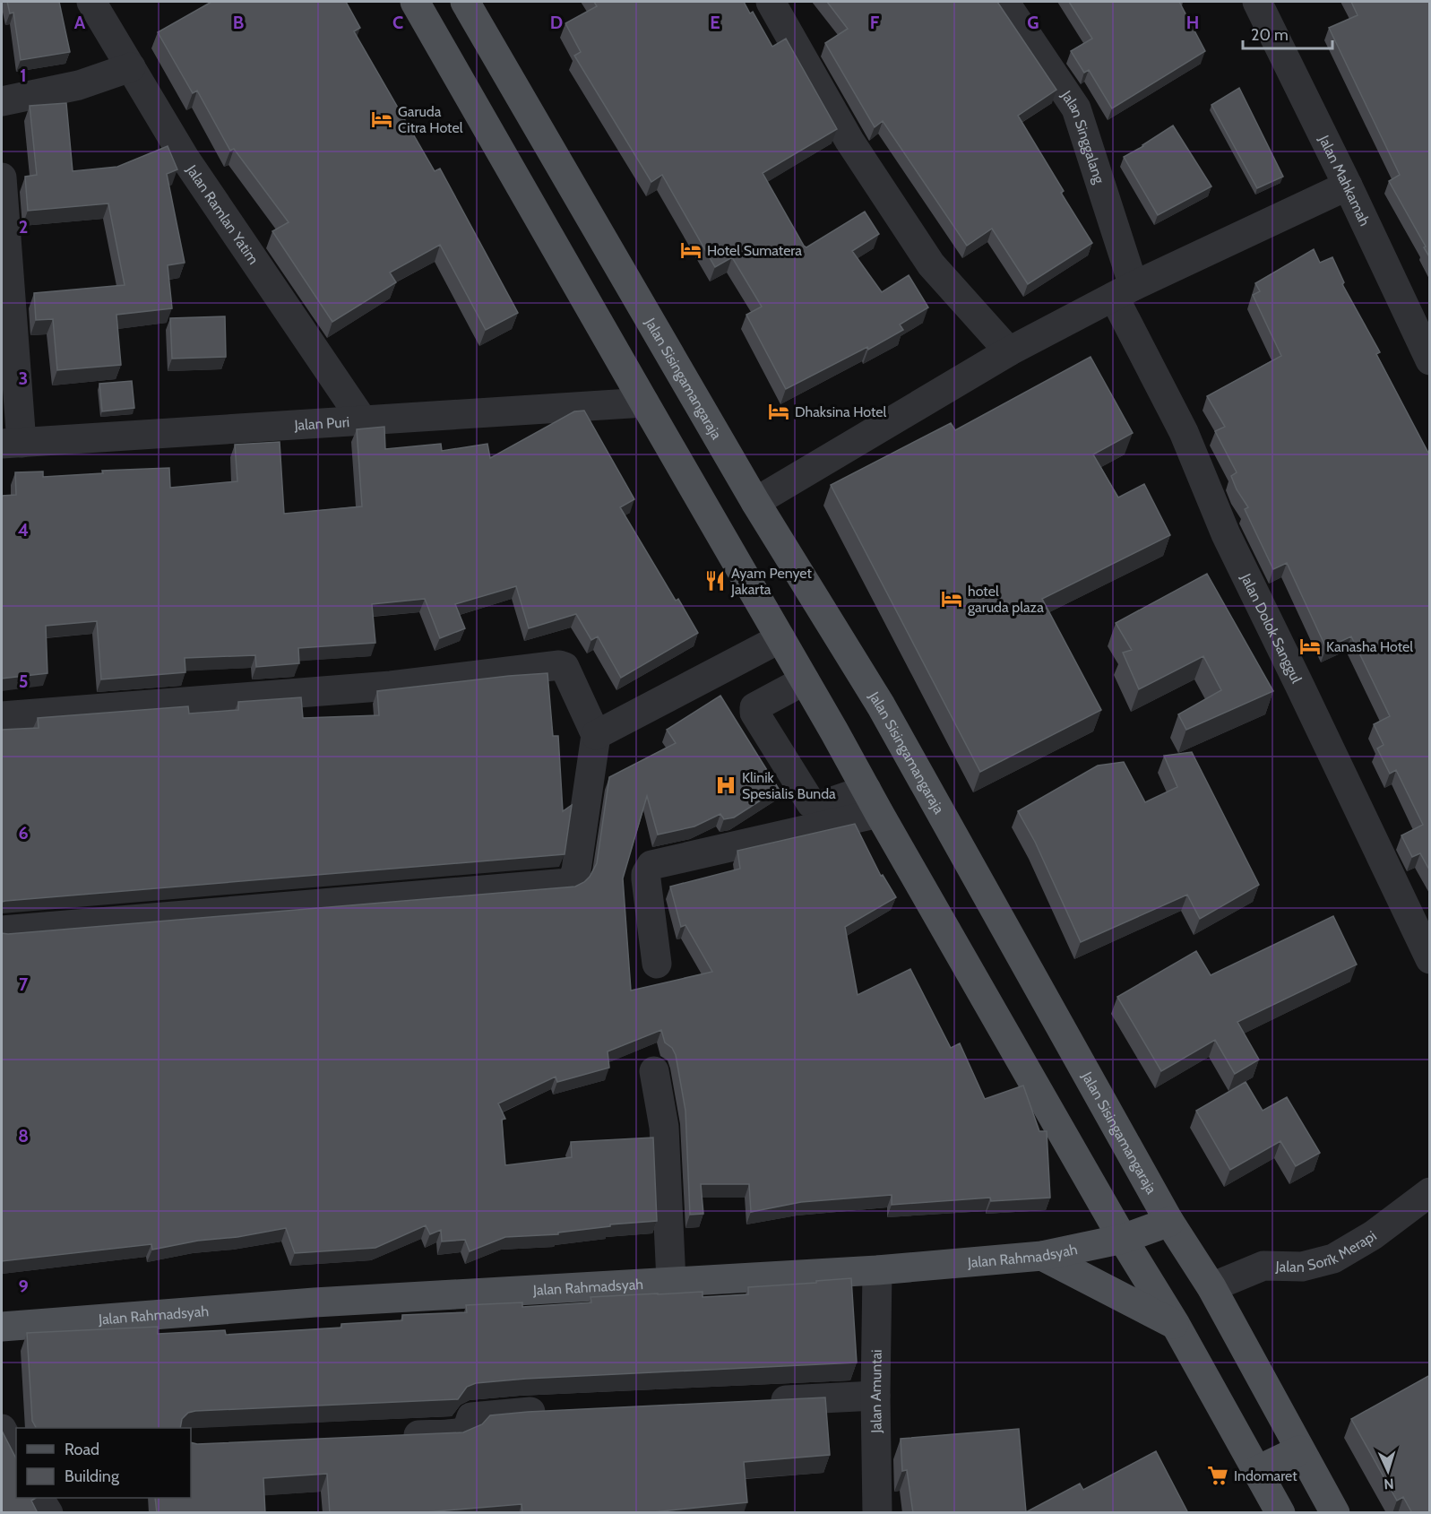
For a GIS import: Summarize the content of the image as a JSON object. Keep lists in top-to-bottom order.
{
  "streets": {
    "main road": ["Jalan Sisingamangaraja", "Jalan Rahmadsyah"],
    "street": [
      "Jalan Singgalang",
      "Jalan Mahkamah",
      "Jalan Ramlan Yatim",
      "Jalan Puri",
      "Jalan Dolok Sanggul",
      "Jalan Sorik Merapi",
      "Jalan Amuntai"
    ]
  },
  "crossings": [
    ["Jalan Singgalang", "Jalan Dolok Sanggul"],
    ["Jalan Ramlan Yatim", "Jalan Puri"],
    ["Jalan Sisingamangaraja", "Jalan Sorik Merapi"],
    ["Jalan Sisingamangaraja", "Jalan Rahmadsyah"],
    ["Jalan Rahmadsyah", "Jalan Amuntai"]
  ],
  "places": {
    "hotel": [
      "Garuda Citra Hotel",
      "Hotel Sumatera",
      "Dhaksina Hotel",
      "hotel garuda plaza",
      "Kanasha Hotel"
    ],
    "restaurant": ["Ayam Penyet Jakarta"],
    "hospital": ["Klinik Spesialis Bunda"],
    "supermarket": ["Indomaret"]
  },
  "legend": ["Road", "Building"],
  "scale_bar": "20 m",
  "north": "bottom",
  "grid": {
    "columns": [
      "A",
      "B",
      "C",
      "D",
      "E",
      "F",
      "G",
      "H"
    ],
    "rows": [
      "1",
      "2",
      "3",
      "4",
      "5",
      "6",
      "7",
      "8",
      "9"
    ]
  }
}
